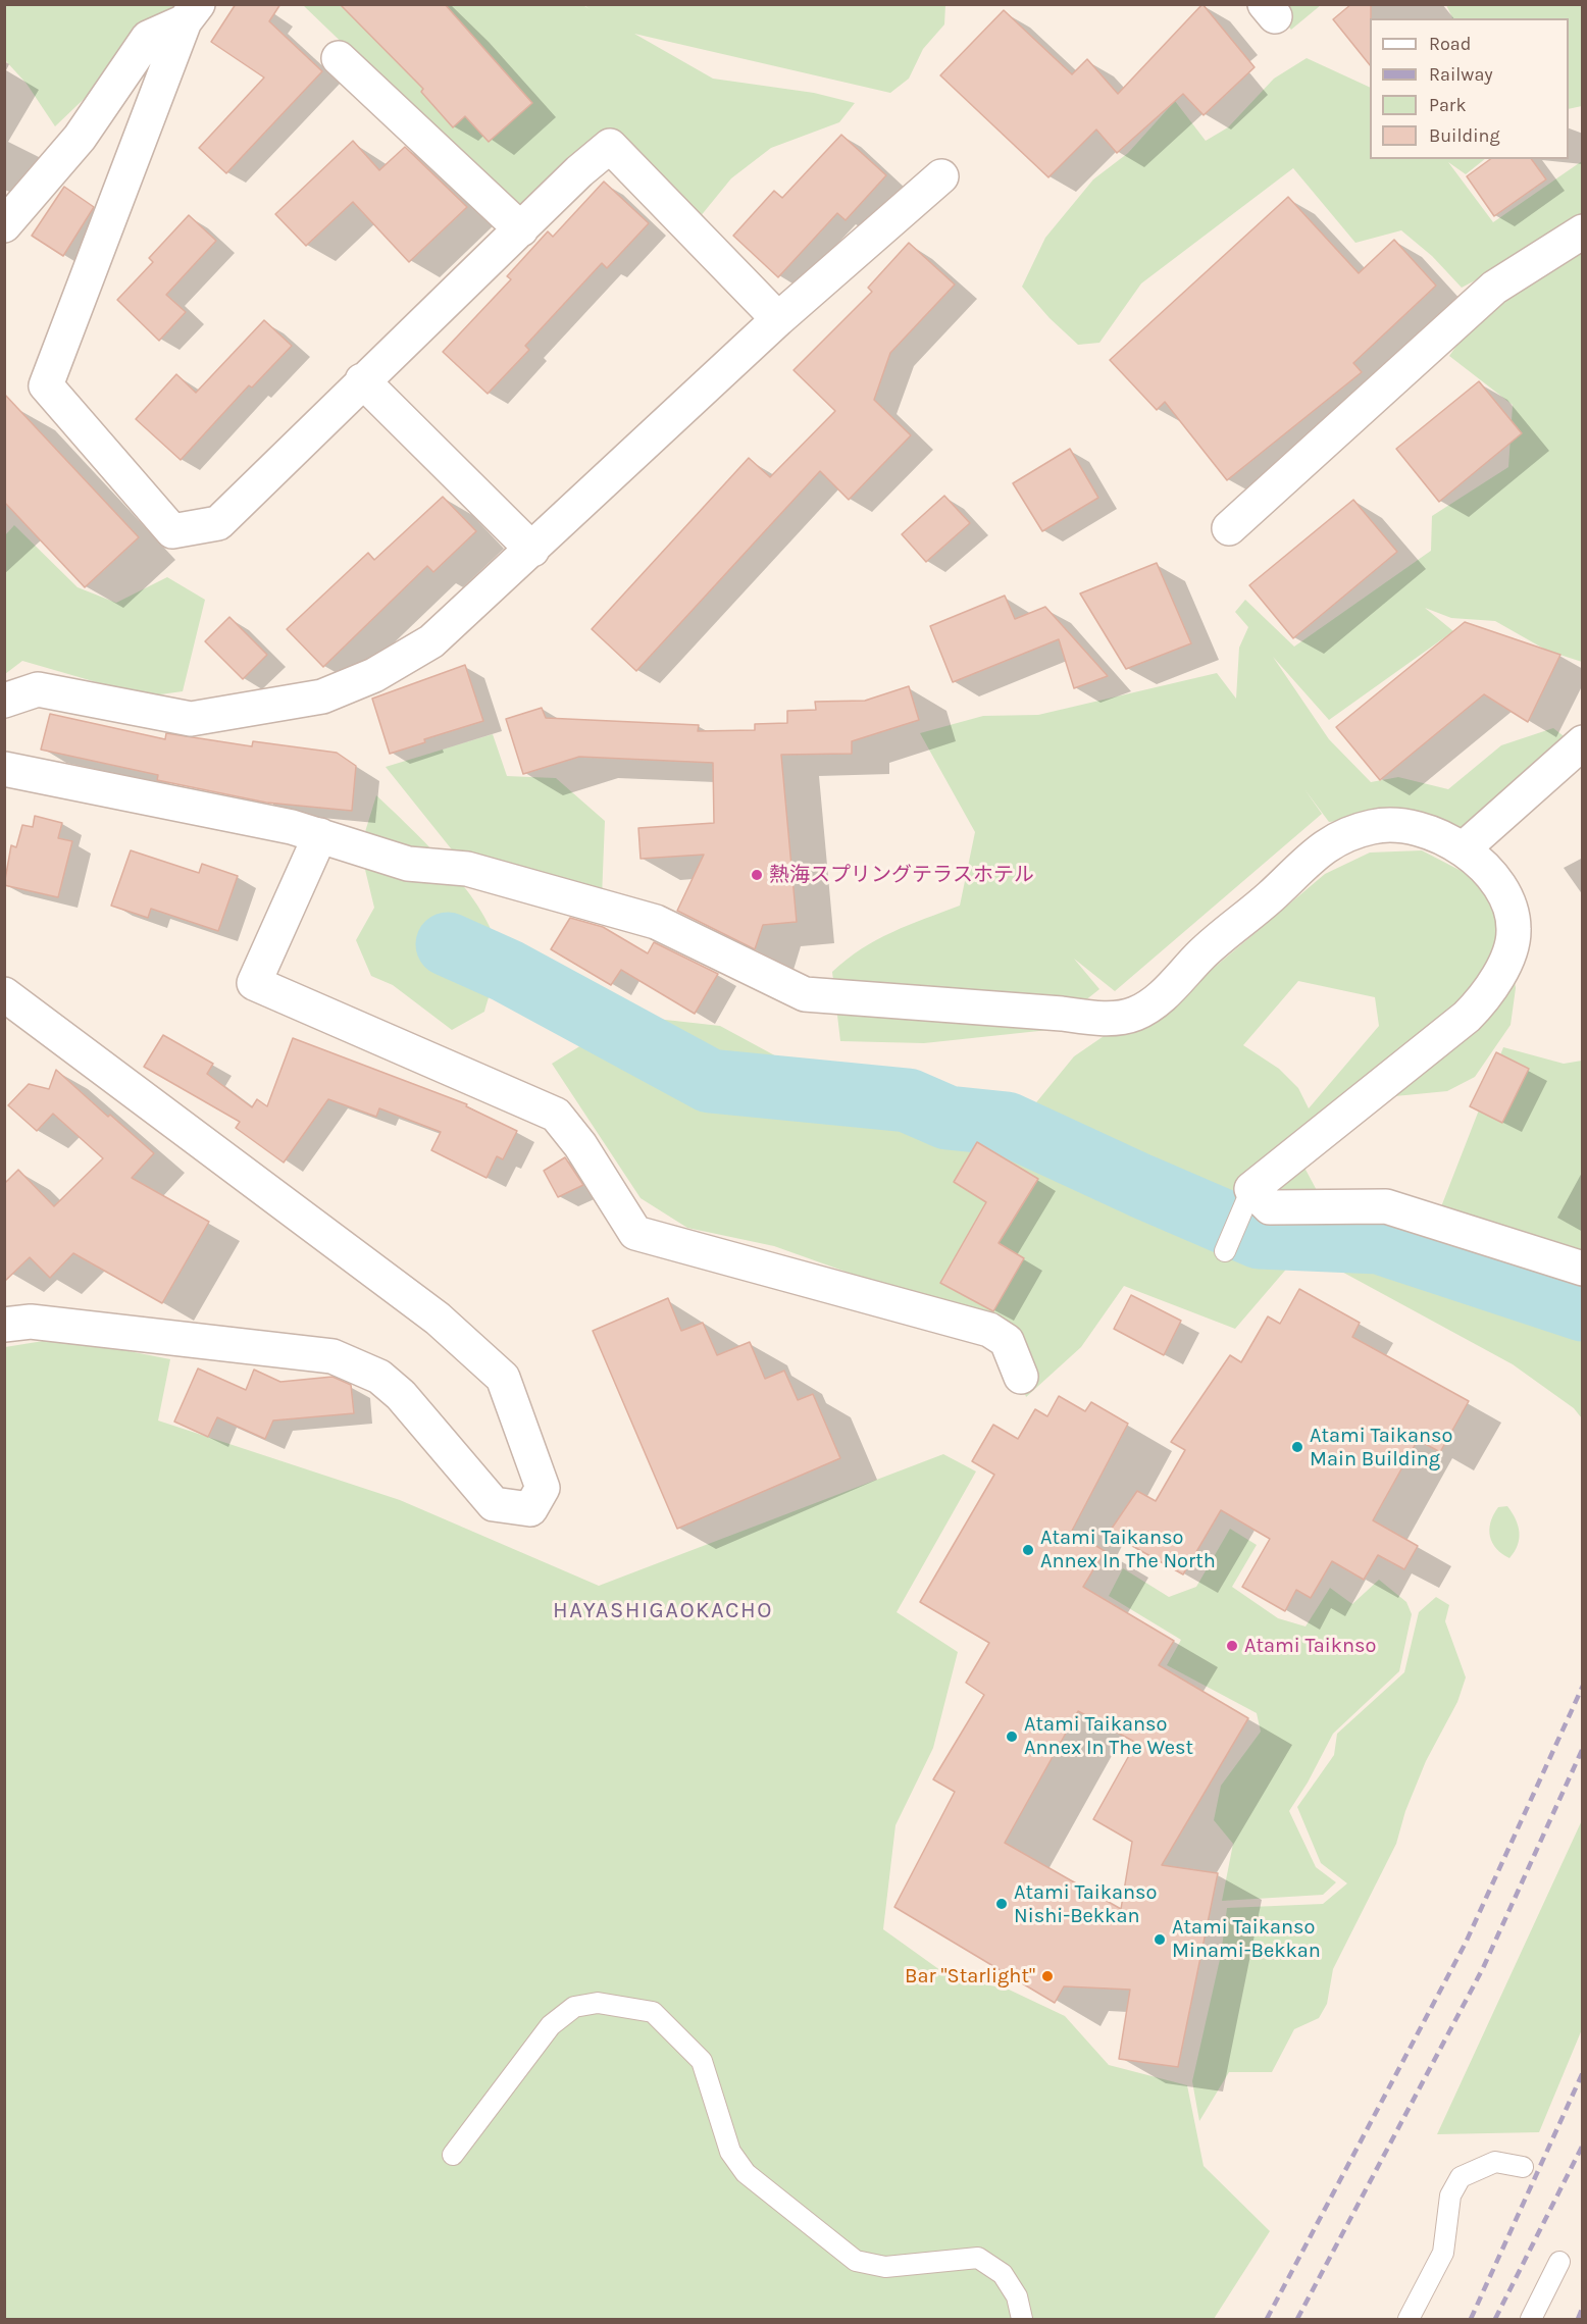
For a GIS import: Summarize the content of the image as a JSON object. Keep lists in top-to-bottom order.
{
  "districts": ["HAYASHIGAOKACHO"],
  "places": [
    "熱海スプリングテラスホテル",
    "Atami Taikanso Main Building",
    "Atami Taikanso Annex In The North",
    "Atami Taiknso",
    "Atami Taikanso Annex In The West",
    "Atami Taikanso Nishi-Bekkan",
    "Atami Taikanso Minami-Bekkan",
    "Bar \"Starlight\""
  ],
  "legend": [
    "Road",
    "Railway",
    "Park",
    "Building"
  ]
}
